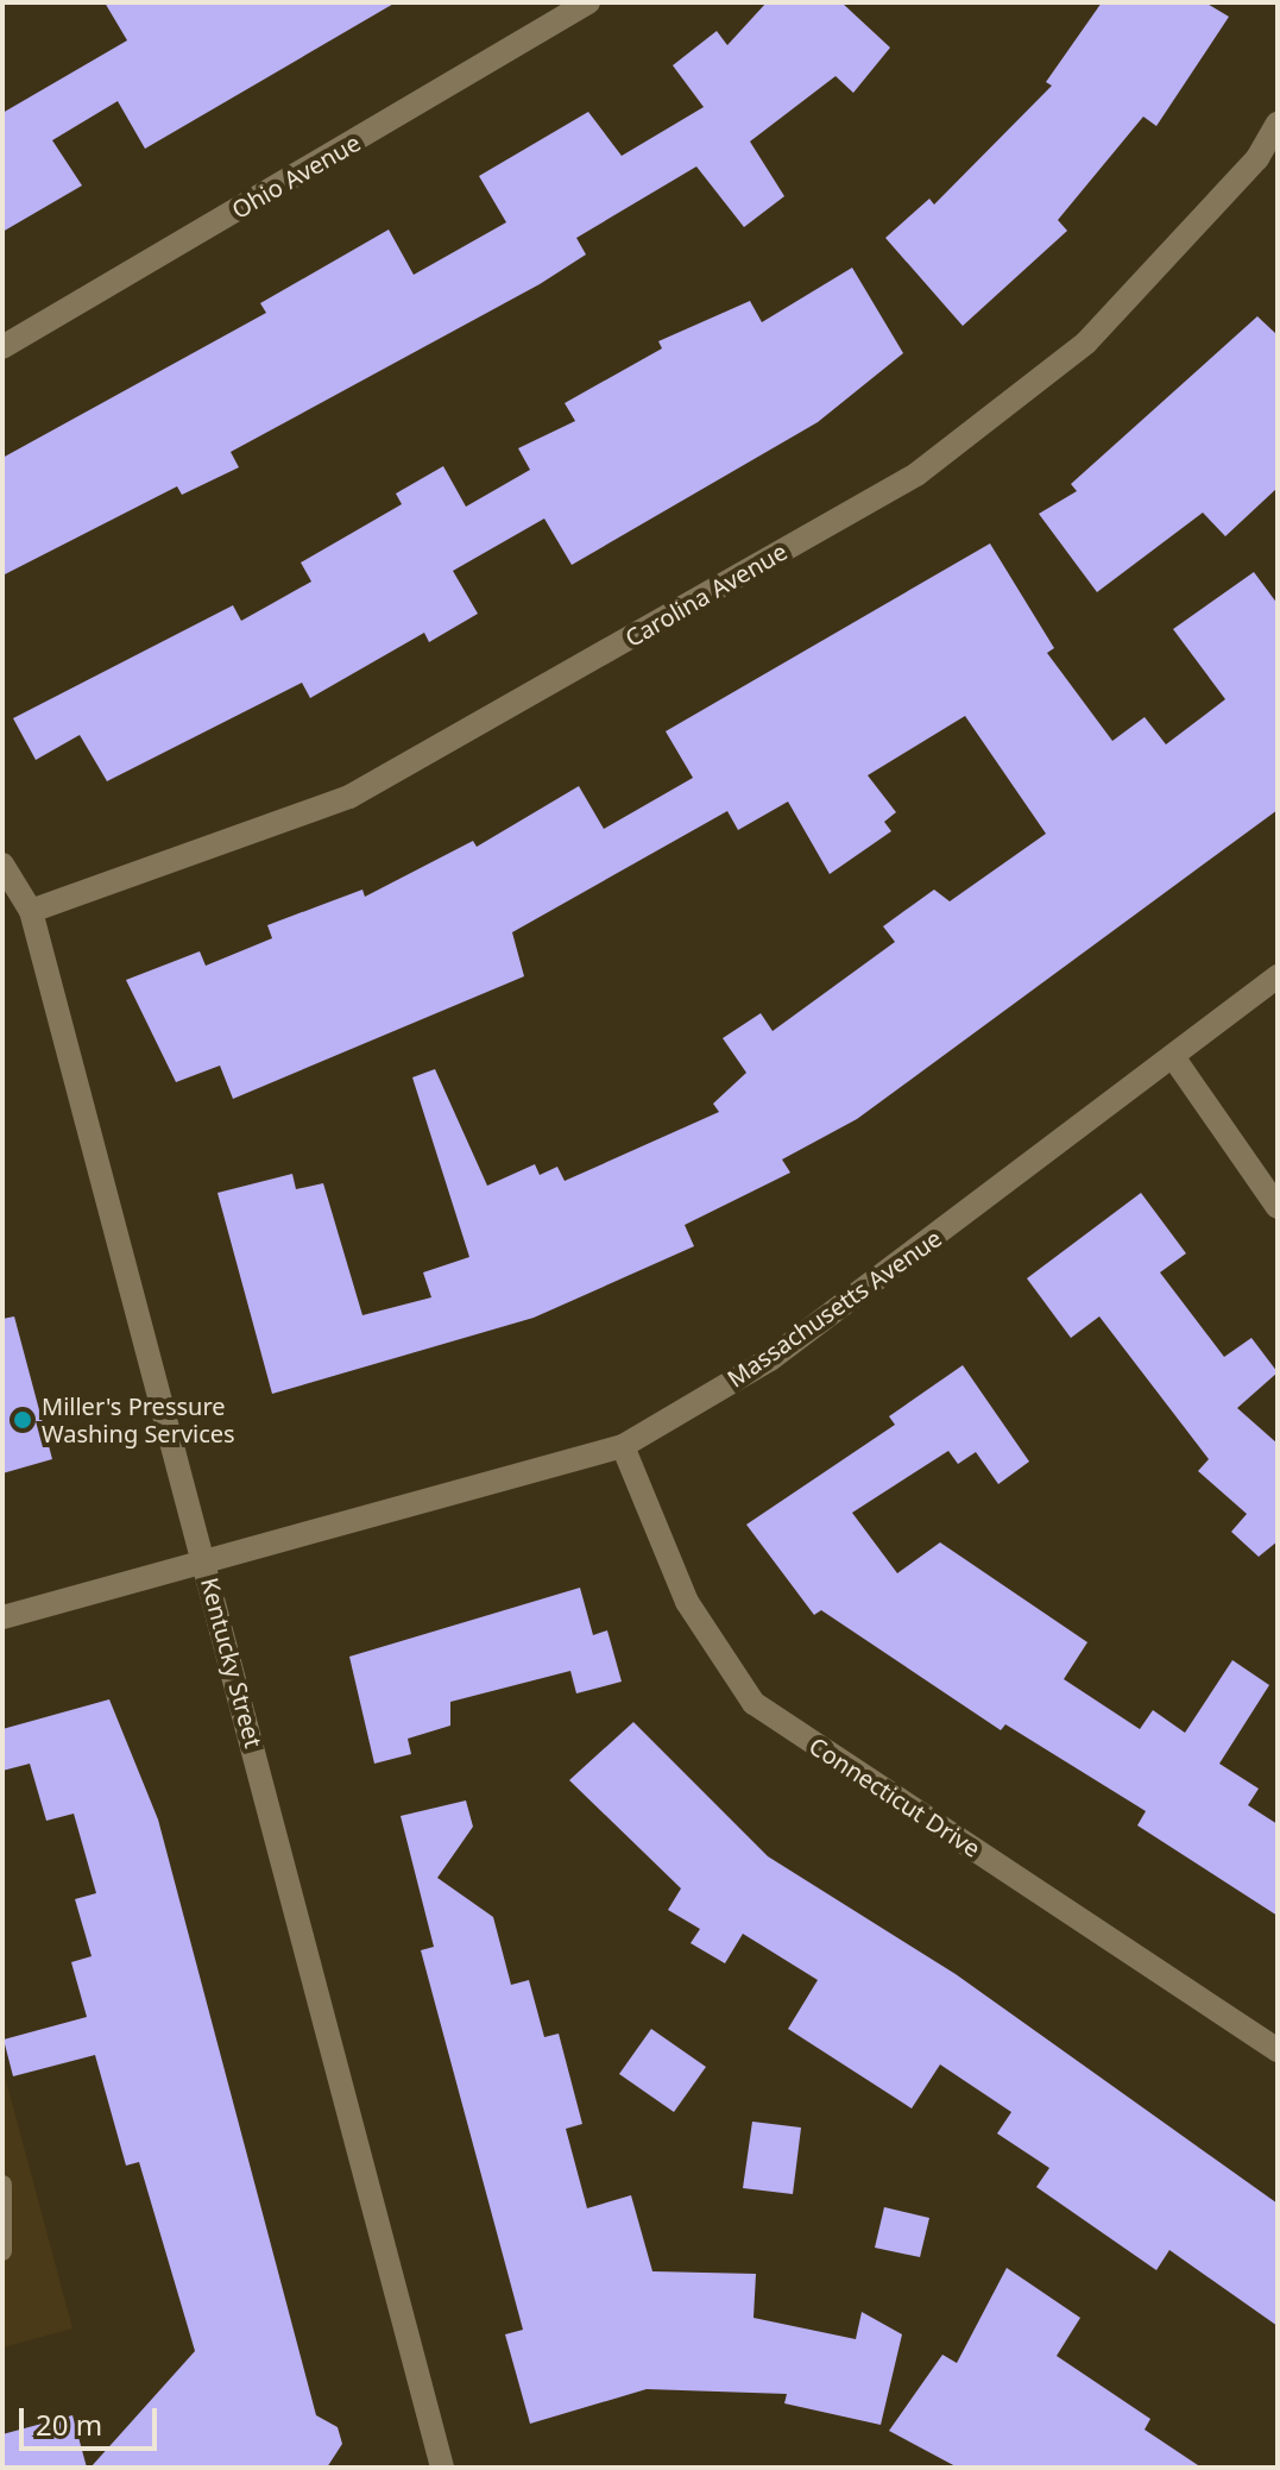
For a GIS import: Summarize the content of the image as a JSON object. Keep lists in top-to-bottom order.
{
  "streets": {
    "street": [
      "Ohio Avenue",
      "Carolina Avenue",
      "Massachusetts Avenue",
      "Kentucky Street",
      "Connecticut Drive"
    ]
  },
  "crossings": [
    ["Carolina Avenue", "Kentucky Street"],
    ["Massachusetts Avenue", "Kentucky Street"],
    ["Massachusetts Avenue", "Connecticut Drive"]
  ],
  "places": ["Miller's Pressure Washing Services"],
  "scale_bar": "20 m"
}
